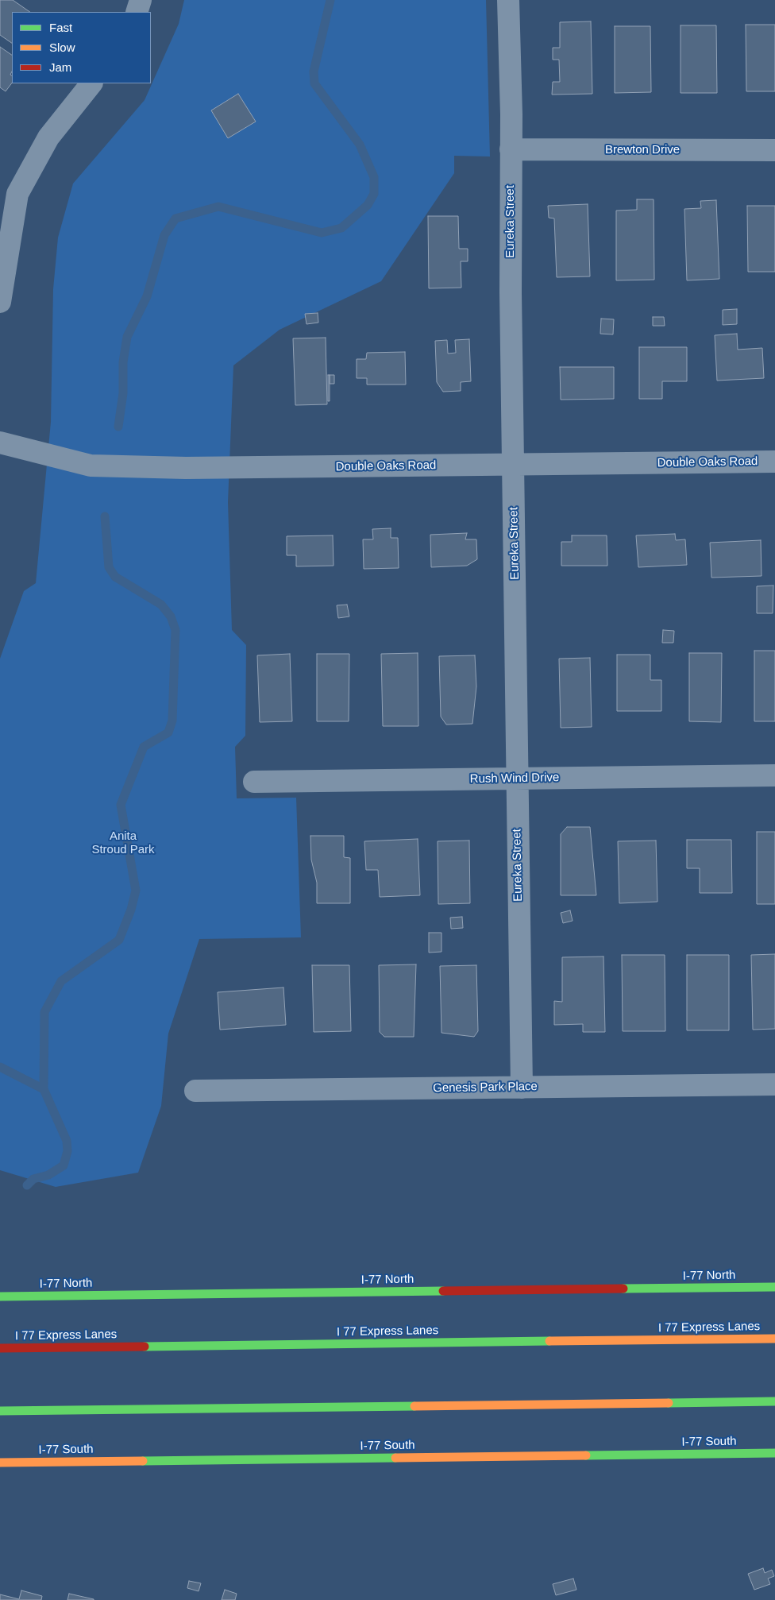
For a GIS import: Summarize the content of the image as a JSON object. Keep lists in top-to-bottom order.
{
  "streets": {
    "highway": ["I-77 North", "I 77 Express Lanes", "I-77 South"],
    "street": [
      "Brewton Drive",
      "Eureka Street",
      "Double Oaks Road",
      "Rush Wind Drive",
      "Genesis Park Place"
    ]
  },
  "crossings": [
    ["Brewton Drive", "Eureka Street"],
    ["Eureka Street", "Double Oaks Road"],
    ["Eureka Street", "Rush Wind Drive"],
    ["Eureka Street", "Genesis Park Place"]
  ],
  "parks": ["Anita Stroud Park"],
  "legend": ["Fast", "Slow", "Jam"]
}
